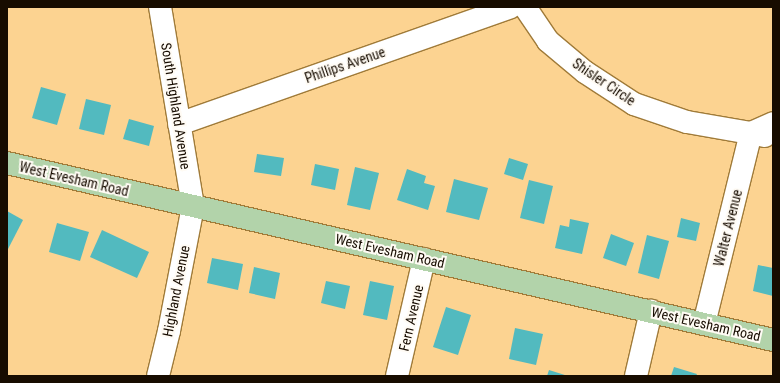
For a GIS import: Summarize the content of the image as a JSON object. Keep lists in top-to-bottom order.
{
  "streets": {
    "main road": ["West Evesham Road"],
    "street": [
      "Phillips Avenue",
      "Shisler Circle",
      "South Highland Avenue",
      "Walter Avenue",
      "Highland Avenue",
      "Fern Avenue"
    ]
  },
  "crossings": [
    ["Phillips Avenue", "South Highland Avenue"],
    ["Shisler Circle", "Walter Avenue"],
    ["South Highland Avenue", "West Evesham Road"],
    ["South Highland Avenue", "Highland Avenue"],
    ["West Evesham Road", "Walter Avenue"],
    ["West Evesham Road", "Highland Avenue"],
    ["West Evesham Road", "Fern Avenue"]
  ]
}
